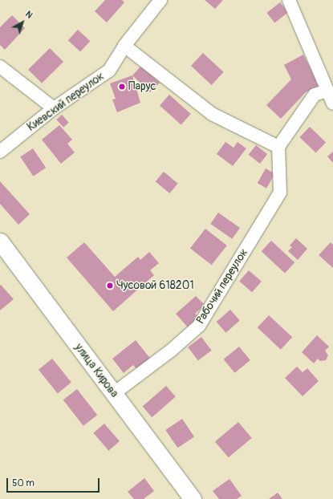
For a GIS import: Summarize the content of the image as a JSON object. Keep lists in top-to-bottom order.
{
  "streets": {
    "street": ["Киевский переулок", "Рабочий переулок", "улица Кирова"]
  },
  "crossings": [
    ["Рабочий переулок", "улица Кирова"]
  ],
  "places": ["Парус", "Чусовой 618201"],
  "scale_bar": "50 m",
  "north": "top right"
}
